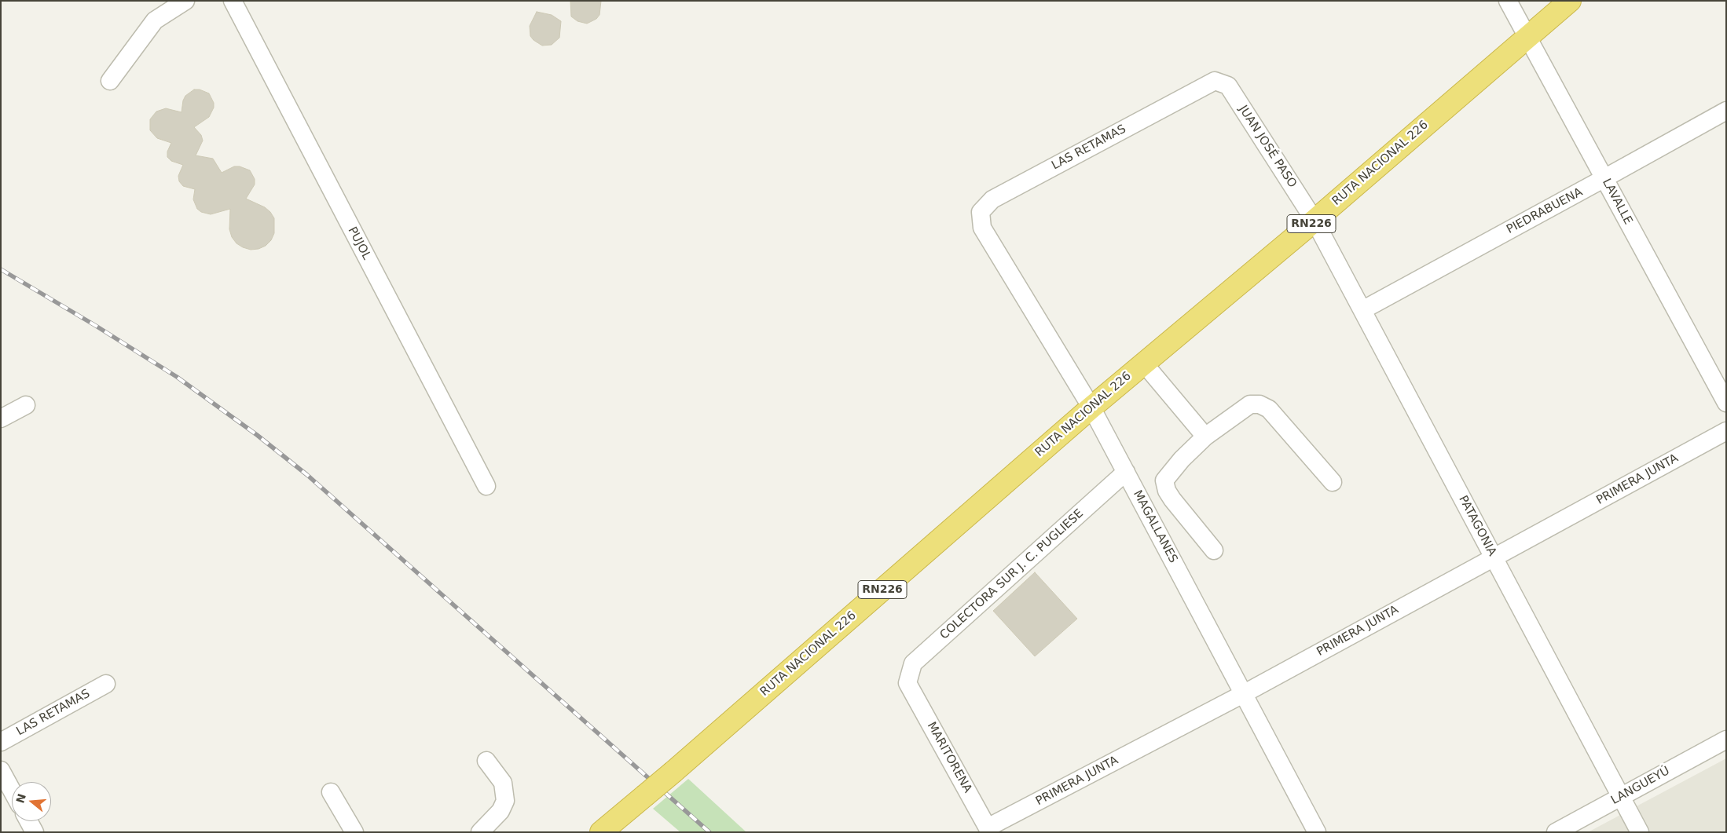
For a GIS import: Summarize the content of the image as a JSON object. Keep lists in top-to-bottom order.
{
  "streets": {
    "highway": ["RUTA NACIONAL 226", "RN226"],
    "street": [
      "JUAN JOSÉ PASO",
      "LAS RETAMAS",
      "LAVALLE",
      "PIEDRABUENA",
      "PUJOL",
      "PRIMERA JUNTA",
      "PATAGONIA",
      "MAGALLANES",
      "COLECTORA SUR J. C. PUGLIESE",
      "MARITORENA",
      "LANGUEYÚ"
    ]
  },
  "crossings": [
    ["JUAN JOSÉ PASO", "LAS RETAMAS"],
    ["JUAN JOSÉ PASO", "RUTA NACIONAL 226"],
    ["JUAN JOSÉ PASO", "PATAGONIA"],
    ["LAS RETAMAS", "MAGALLANES"],
    ["RUTA NACIONAL 226", "LAVALLE"],
    ["RUTA NACIONAL 226", "PATAGONIA"],
    ["RUTA NACIONAL 226", "MAGALLANES"],
    ["LAVALLE", "PIEDRABUENA"],
    ["PIEDRABUENA", "PATAGONIA"],
    ["PRIMERA JUNTA", "PATAGONIA"],
    ["PRIMERA JUNTA", "MAGALLANES"],
    ["PRIMERA JUNTA", "MARITORENA"],
    ["PATAGONIA", "LANGUEYÚ"],
    ["MAGALLANES", "COLECTORA SUR J. C. PUGLIESE"],
    ["COLECTORA SUR J. C. PUGLIESE", "MARITORENA"]
  ],
  "north": "left"
}
